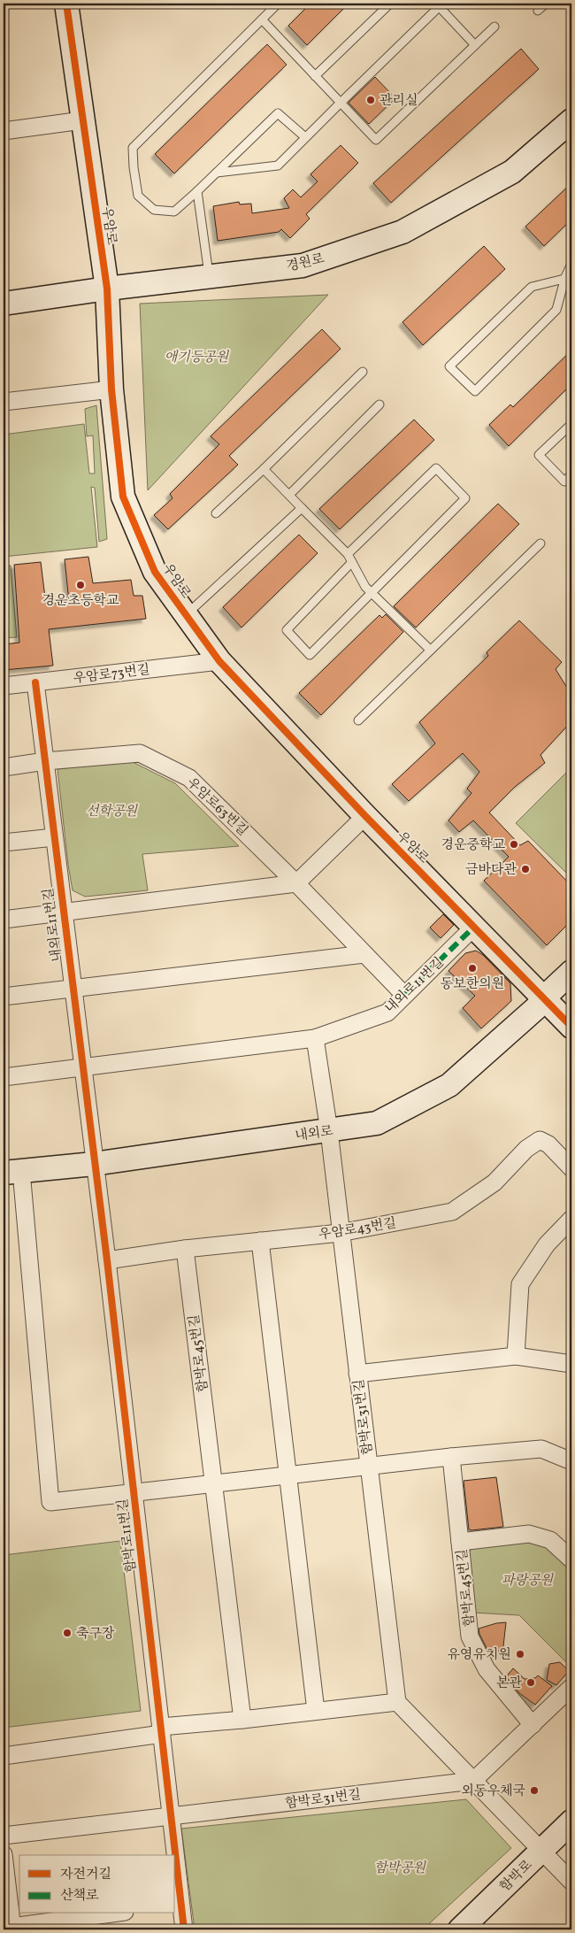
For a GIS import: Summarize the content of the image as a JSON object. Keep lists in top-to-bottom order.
{
  "streets": {
    "street": [
      "우암로",
      "경원로",
      "우암로73번길",
      "우암로63번길",
      "내외로11번길",
      "내외로",
      "우암로43번길",
      "함박로45번길",
      "함박로31번길",
      "함박로11번길",
      "함박로"
    ]
  },
  "crossings": [
    ["우암로", "경원로"],
    ["우암로", "우암로73번길"],
    ["우암로", "내외로11번길"],
    ["우암로", "내외로"],
    ["우암로73번길", "내외로11번길"],
    ["우암로63번길", "내외로11번길"],
    ["내외로11번길", "내외로"],
    ["내외로11번길", "함박로31번길"],
    ["내외로11번길", "함박로11번길"],
    ["내외로", "함박로31번길"],
    ["내외로", "함박로11번길"],
    ["우암로43번길", "함박로45번길"],
    ["우암로43번길", "함박로31번길"],
    ["우암로43번길", "함박로11번길"],
    ["함박로31번길", "함박로11번길"]
  ],
  "parks": [
    "애기등공원",
    "선학공원",
    "파랑공원",
    "함박공원"
  ],
  "places": [
    "관리실",
    "경운초등학교",
    "경운중학교",
    "금바다관",
    "동보한의원",
    "축구장",
    "유영유치원",
    "본관",
    "외동우체국"
  ],
  "legend": ["자전거길", "산책로"]
}
